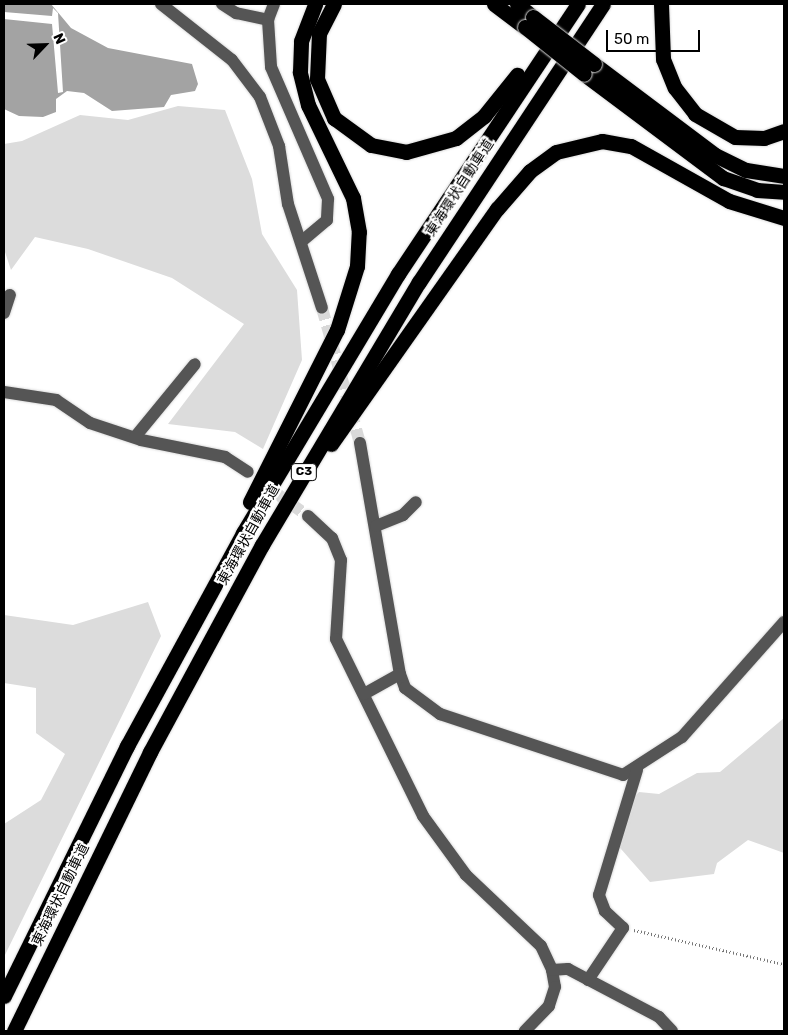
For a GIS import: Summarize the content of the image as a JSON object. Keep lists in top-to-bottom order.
{
  "streets": {
    "highway": ["東海環状自動車道", "C3"]
  },
  "scale_bar": "50 m",
  "north": "top right"
}
